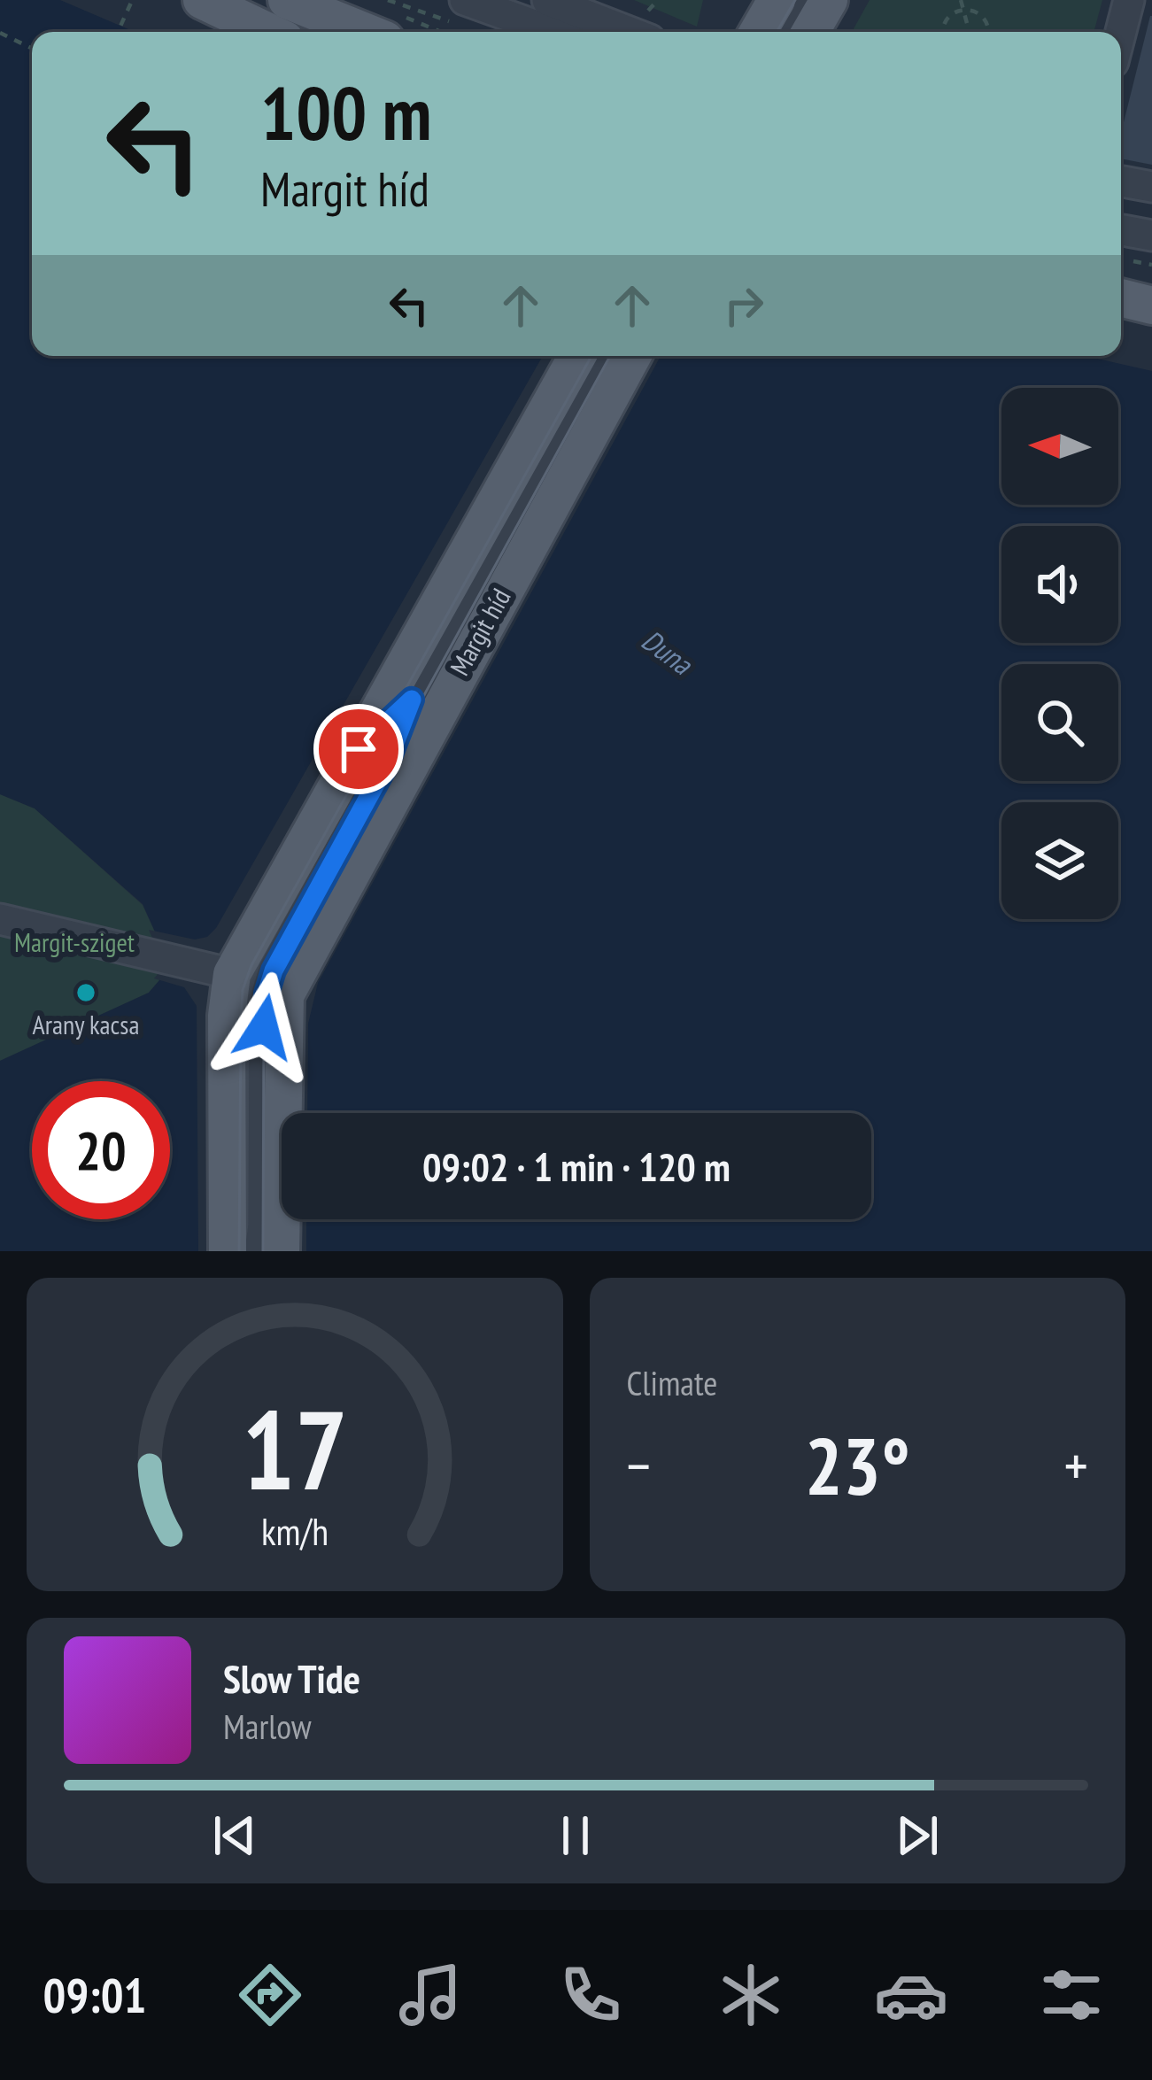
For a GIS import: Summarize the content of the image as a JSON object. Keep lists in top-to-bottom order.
{
  "streets": {
    "main road": ["Margit híd"]
  },
  "water": ["Duna"],
  "parks": ["Margit-sziget"],
  "places": ["Arany kacsa"],
  "north": "left",
  "page": {
    "turn": ["100 m", "Margit híd"],
    "limit": "20",
    "trip": "09:02 · 1 min · 120 m",
    "tile": "Climate",
    "heat": ["−", "23°", "+"],
    "song": ["Slow Tide", "Marlow"],
    "tabs": "09:01",
    "gauge": ["17", "km/h"]
  }
}
